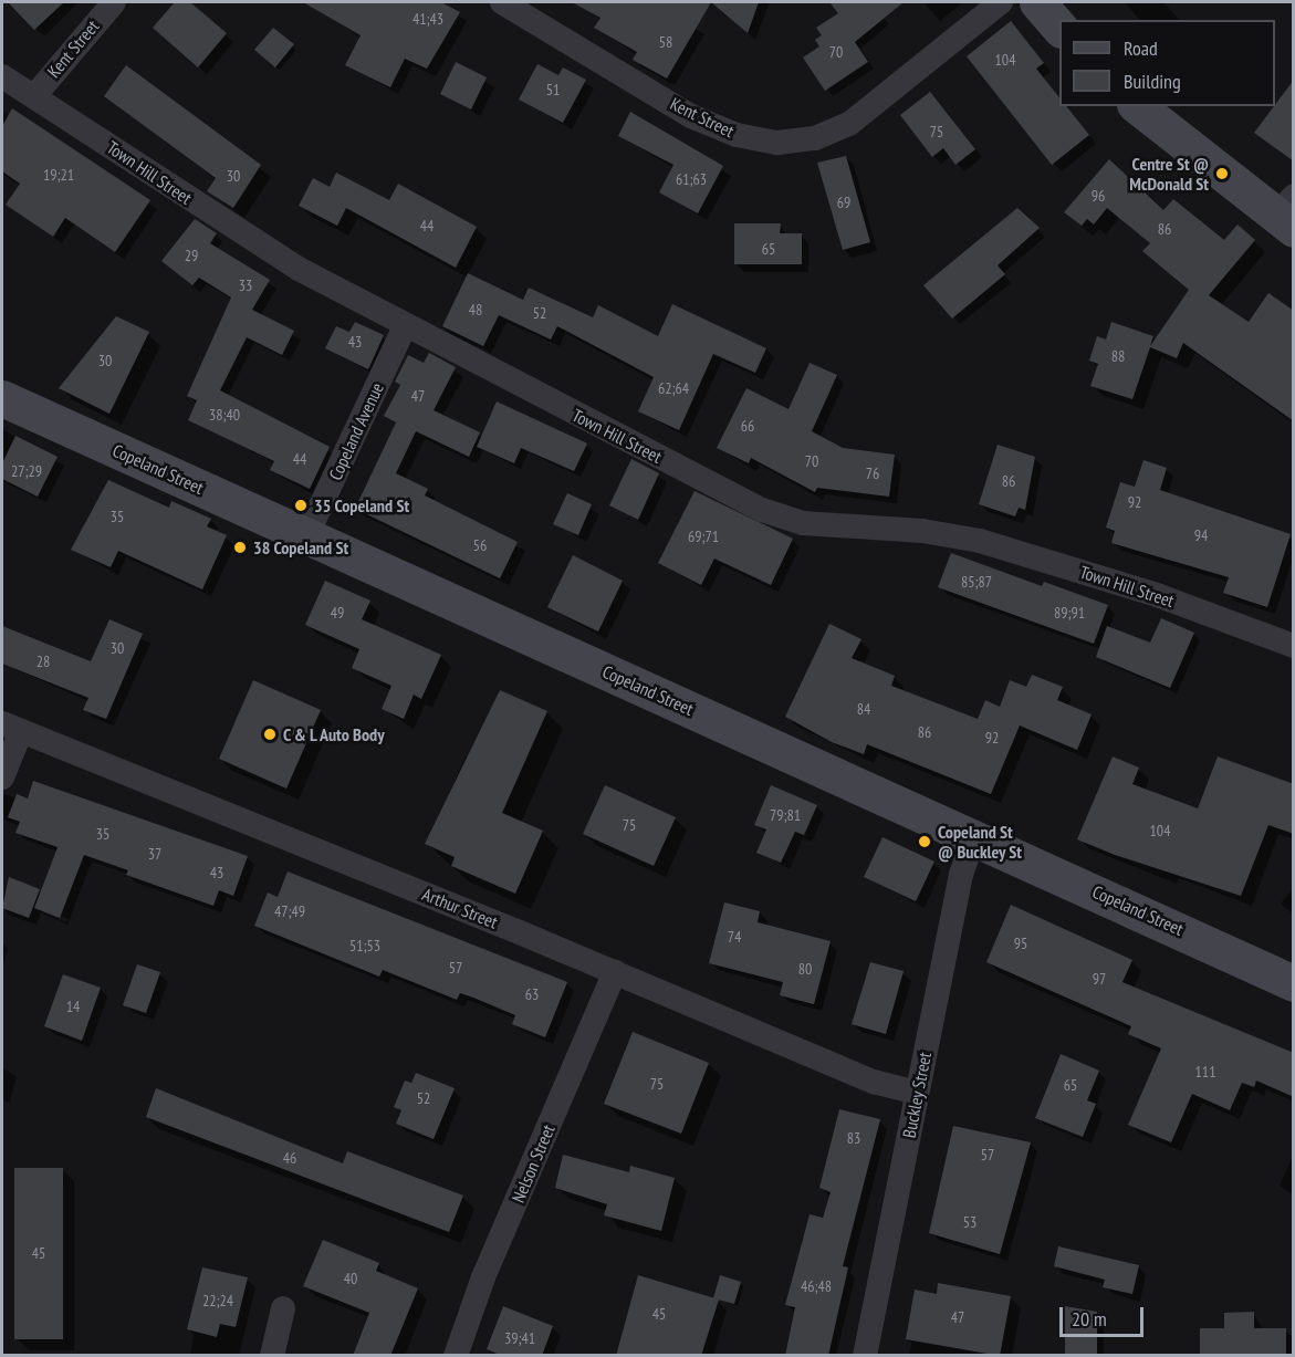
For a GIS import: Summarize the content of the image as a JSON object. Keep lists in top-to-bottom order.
{
  "streets": {
    "main road": ["Copeland Street"],
    "street": [
      "Kent Street",
      "Town Hill Street",
      "Copeland Avenue",
      "Arthur Street",
      "Buckley Street",
      "Nelson Street"
    ]
  },
  "crossings": [
    ["Kent Street", "Town Hill Street"],
    ["Town Hill Street", "Copeland Avenue"],
    ["Copeland Avenue", "Copeland Street"],
    ["Copeland Street", "Buckley Street"],
    ["Arthur Street", "Buckley Street"],
    ["Arthur Street", "Nelson Street"]
  ],
  "places": [
    "Centre St @ McDonald St",
    "35 Copeland St",
    "38 Copeland St",
    "C & L Auto Body",
    "Copeland St @ Buckley St"
  ],
  "house_numbers": [
    "41;43",
    "58",
    "70",
    "104",
    "51",
    "75",
    "19;21",
    "30",
    "61;63",
    "96",
    "69",
    "44",
    "86",
    "65",
    "29",
    "33",
    "48",
    "52",
    "43",
    "88",
    "30",
    "62;64",
    "47",
    "38;40",
    "66",
    "44",
    "70",
    "27;29",
    "76",
    "86",
    "92",
    "35",
    "94",
    "69;71",
    "56",
    "85;87",
    "49",
    "89;91",
    "30",
    "28",
    "84",
    "86",
    "92",
    "79;81",
    "75",
    "104",
    "35",
    "37",
    "43",
    "47;49",
    "74",
    "95",
    "51;53",
    "57",
    "80",
    "97",
    "63",
    "14",
    "111",
    "75",
    "65",
    "52",
    "83",
    "57",
    "46",
    "53",
    "45",
    "40",
    "46;48",
    "22;24",
    "45",
    "47",
    "39;41"
  ],
  "legend": ["Road", "Building"],
  "scale_bar": "20 m"
}
